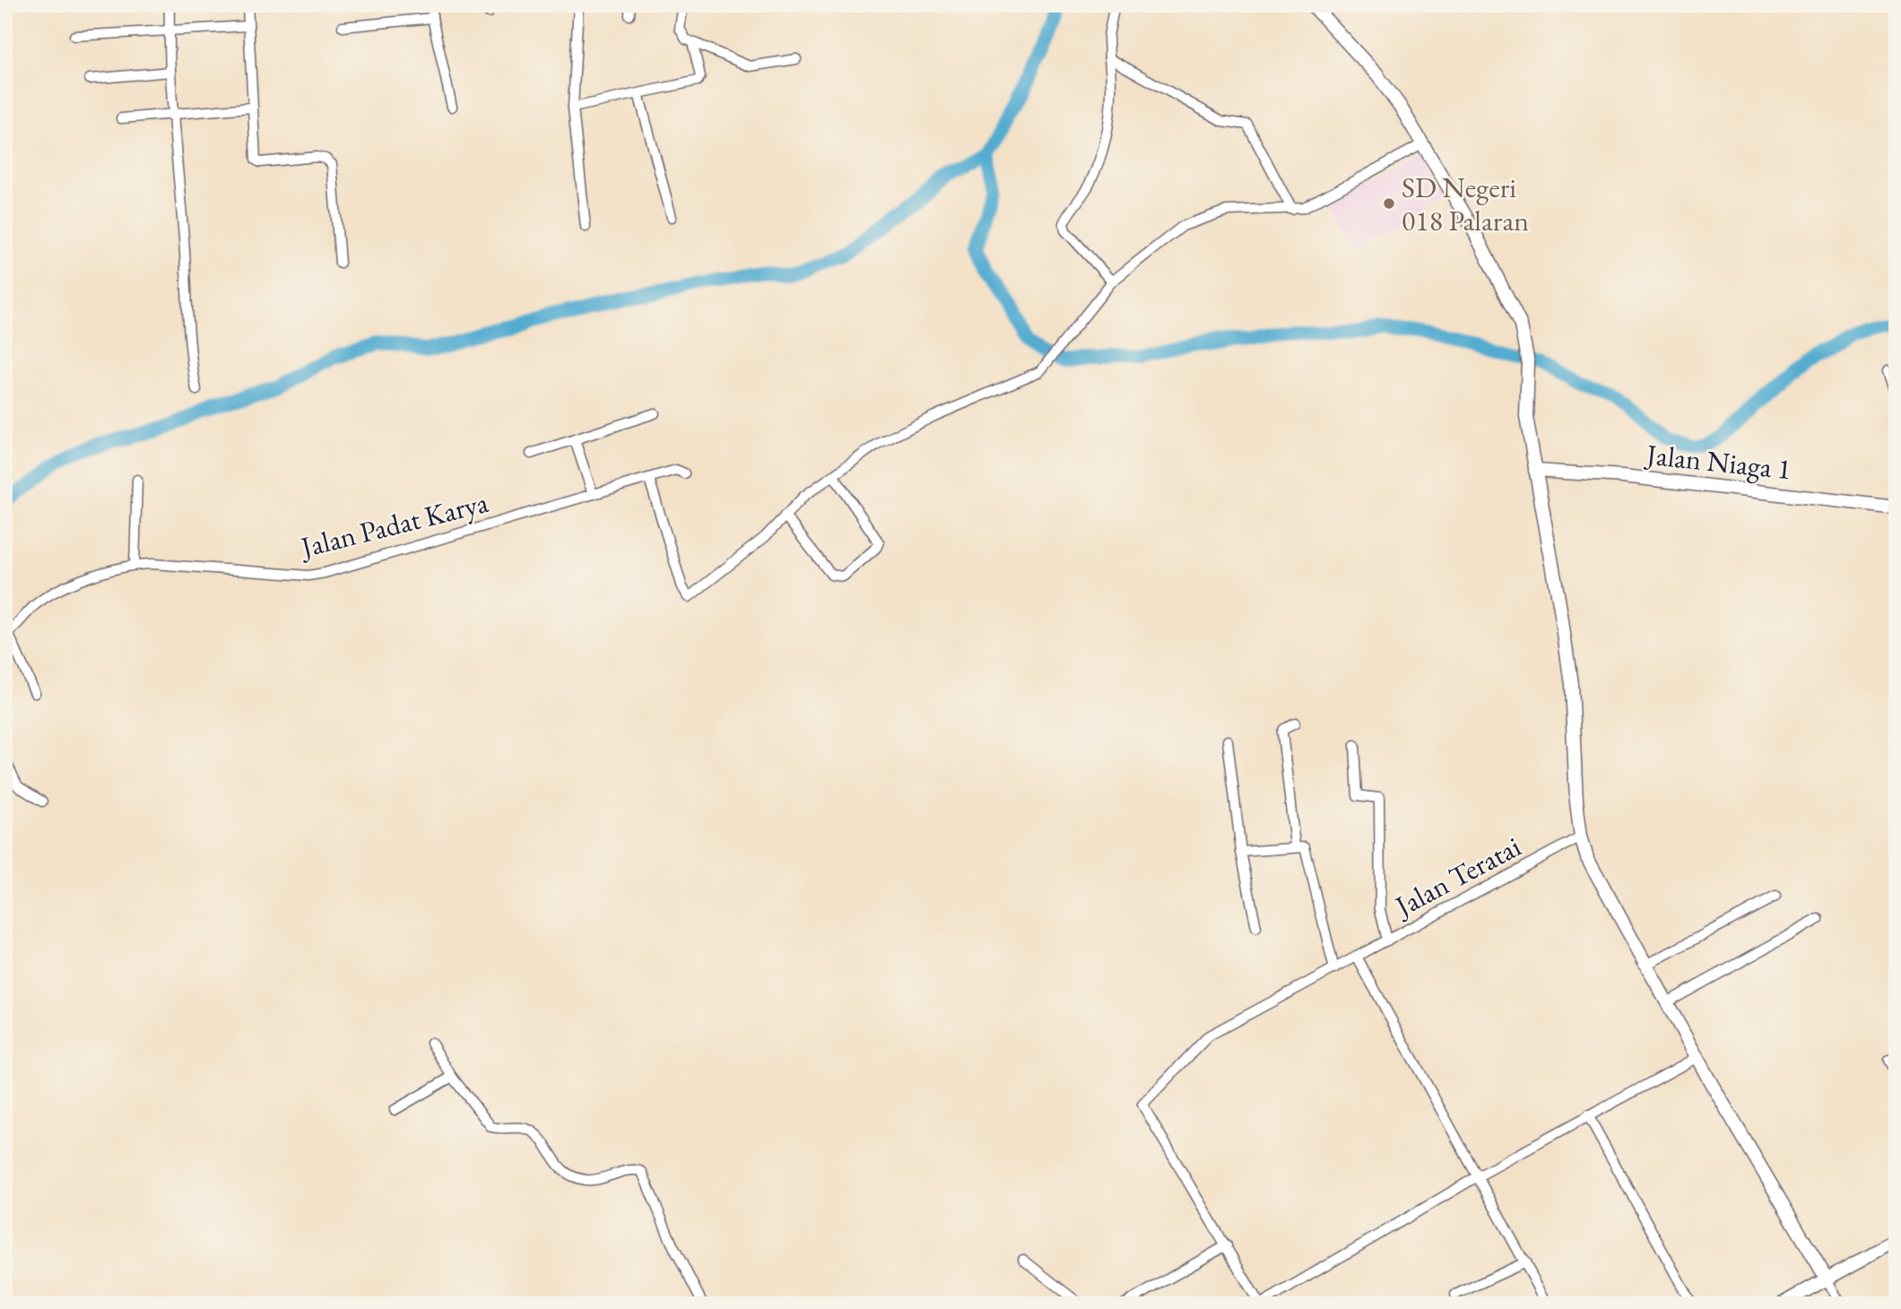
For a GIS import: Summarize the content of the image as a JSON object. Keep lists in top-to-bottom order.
{
  "streets": {
    "street": ["Jalan Niaga 1", "Jalan Padat Karya", "Jalan Teratai"]
  },
  "places": ["SD Negeri 018 Palaran"]
}
